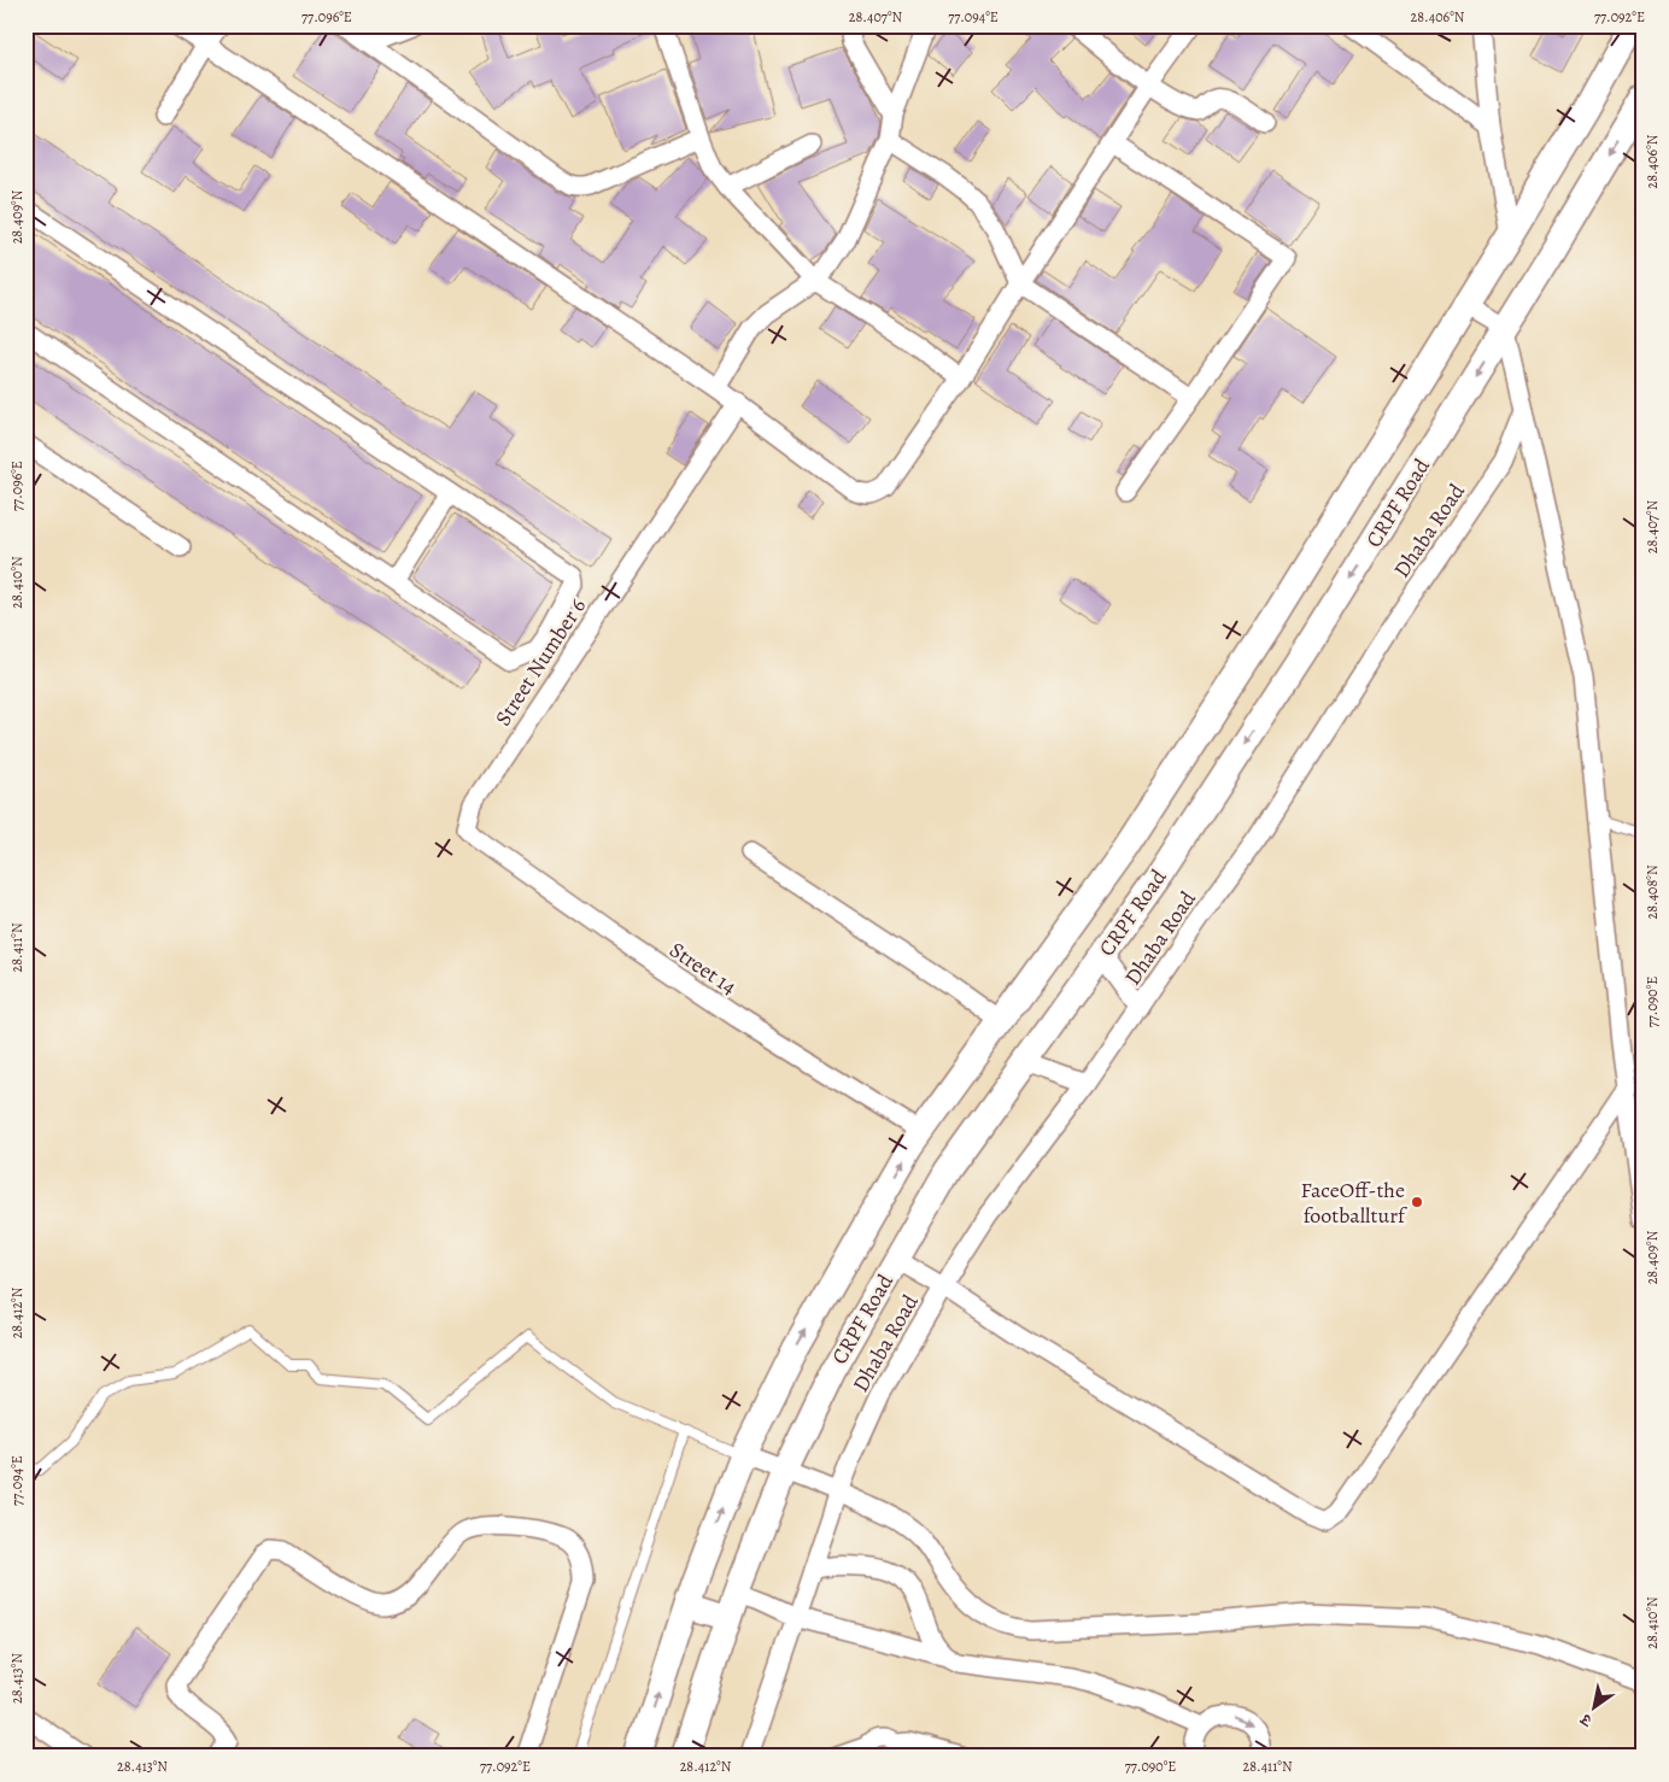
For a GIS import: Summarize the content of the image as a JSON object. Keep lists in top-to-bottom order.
{
  "streets": {
    "street": [
      "CRPF Road",
      "Dhaba Road",
      "Street Number 6",
      "Street 14"
    ]
  },
  "crossings": [
    ["Street Number 6", "Street 14"]
  ],
  "places": ["FaceOff-the footballturf"],
  "north": "bottom left",
  "coordinates": [
    "77.096°E",
    "28.407°N",
    "77.094°E",
    "28.406°N",
    "77.092°E",
    "28.409°N",
    "28.410°N",
    "28.408°N",
    "28.411°N",
    "77.090°E",
    "28.412°N",
    "28.413°N"
  ]
}
